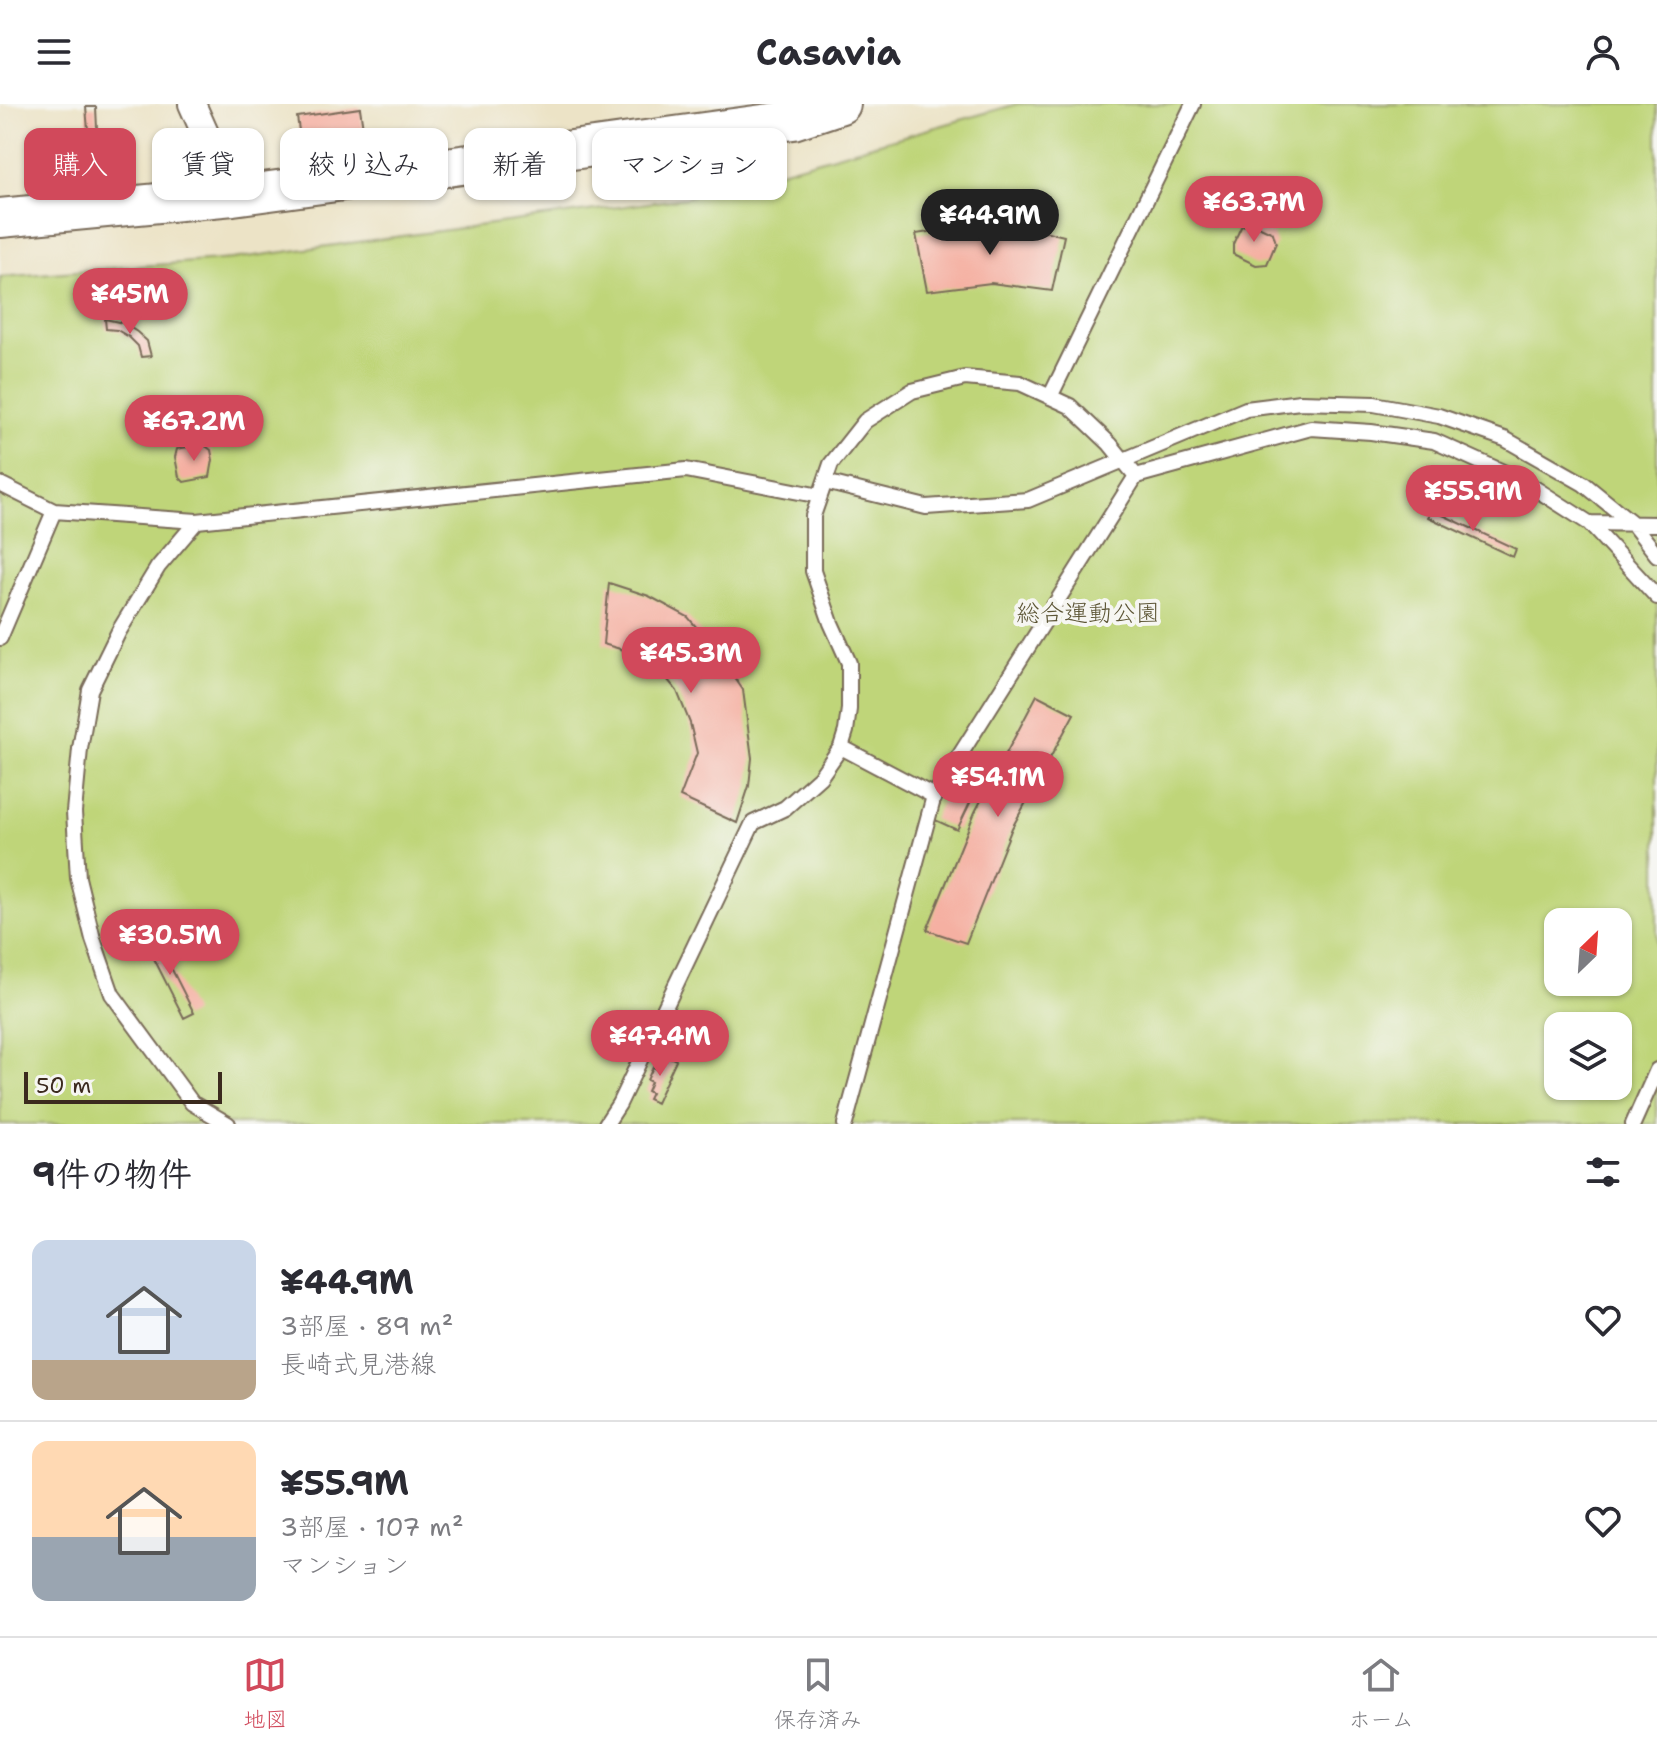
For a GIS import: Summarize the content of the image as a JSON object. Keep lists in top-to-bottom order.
{
  "parks": ["総合運動公園"],
  "scale_bar": "50 m",
  "north": "top right",
  "page": {
    "header": "Casavia",
    "chip": [
      "購入",
      "賃貸",
      "絞り込み",
      "新着",
      "マンション"
    ],
    "price": [
      "¥63.7M",
      "¥44.9M",
      "¥45M",
      "¥67.2M",
      "¥55.9M",
      "¥45.3M",
      "¥54.1M",
      "¥30.5M",
      "¥47.4M"
    ],
    "scale": "50 m",
    "heading": "9件の物件",
    "list": [
      {
        "name": "¥44.9M",
        "note": "3部屋 · 89 m² · 長崎式見港線"
      },
      {
        "name": "¥55.9M",
        "note": "3部屋 · 107 m² · マンション"
      }
    ],
    "tabs": ["地図", "保存済み", "ホーム"]
  }
}
